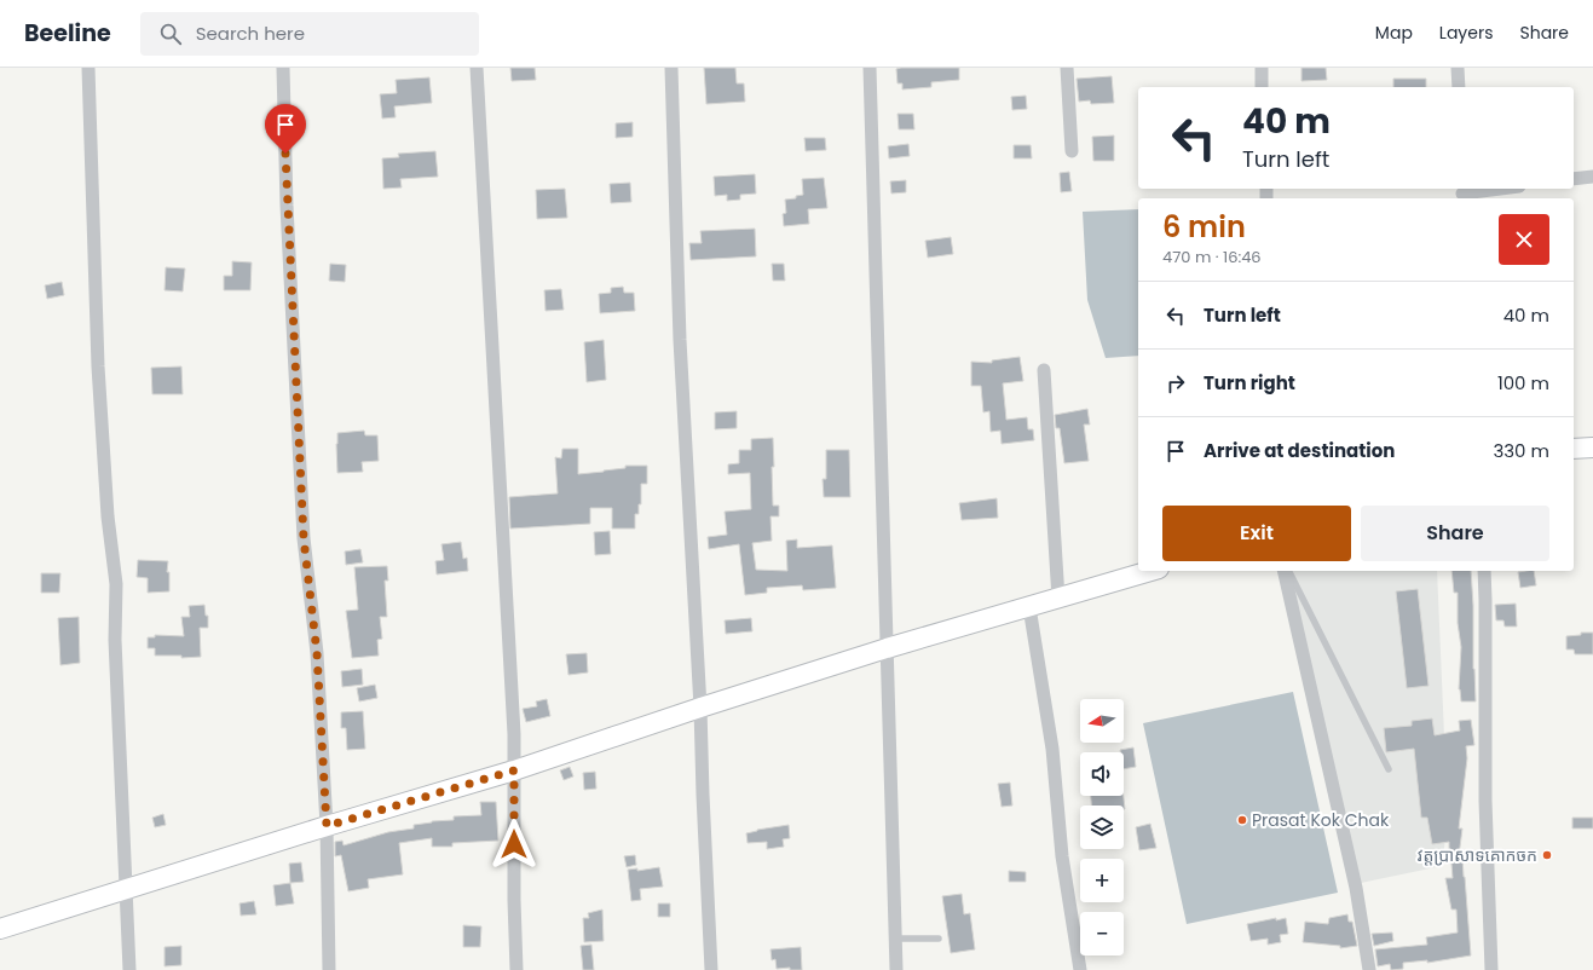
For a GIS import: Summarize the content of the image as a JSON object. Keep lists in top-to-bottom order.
{
  "places": ["Prasat Kok Chak", "វត្តប្រាសាទគោកចក"],
  "north": "left",
  "page": {
    "header": "Beeline",
    "search": "Search here",
    "nav": ["Map", "Layers", "Share"],
    "turn": ["40 m", "Turn left"],
    "heading": ["6 min", "470 m · 16:46"],
    "list": [
      {
        "name": "Turn left",
        "value": "40 m"
      },
      {
        "name": "Turn right",
        "value": "100 m"
      },
      {
        "name": "Arrive at destination",
        "value": "330 m"
      }
    ],
    "buttons": ["Exit", "Share"],
    "map_buttons": ["+", "−"]
  }
}
